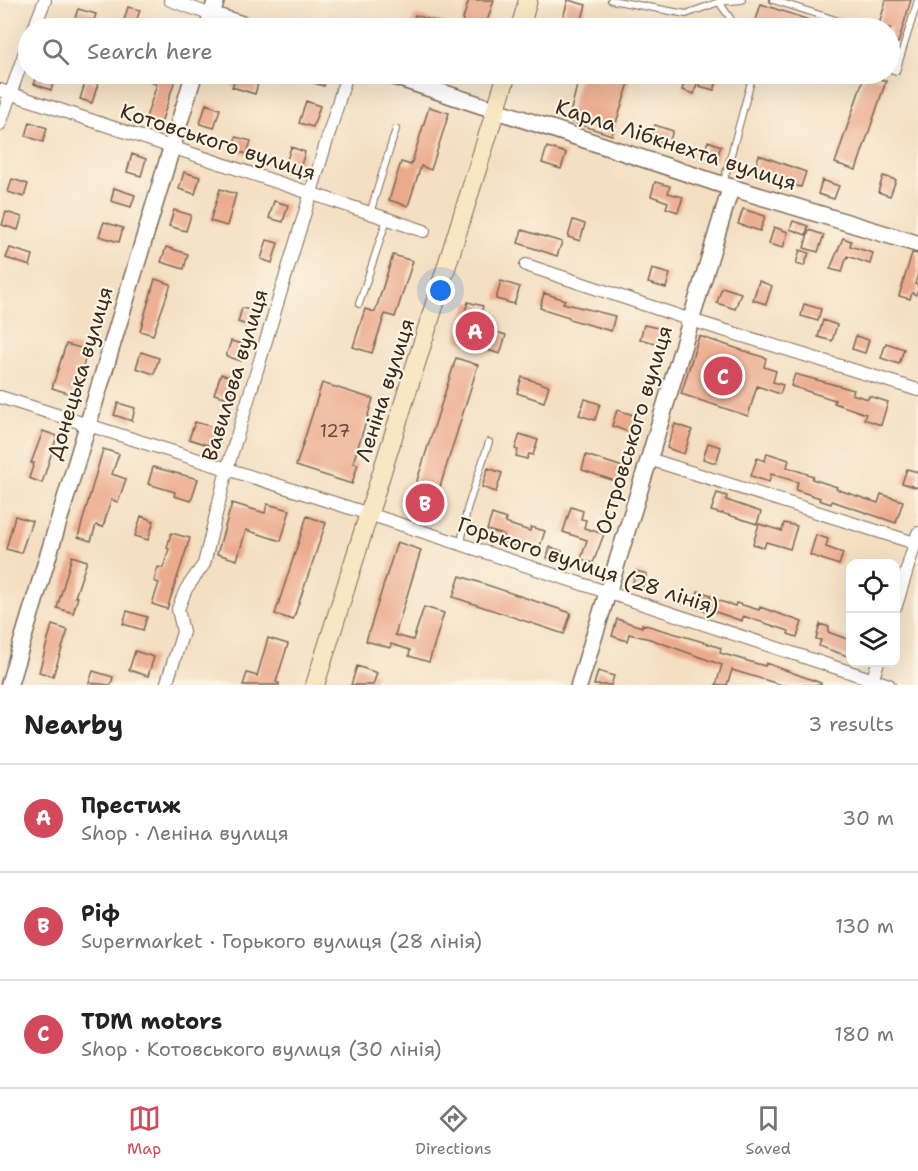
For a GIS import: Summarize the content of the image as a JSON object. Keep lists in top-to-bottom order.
{
  "streets": {
    "main road": ["Леніна вулиця"],
    "street": [
      "Котовського вулиця",
      "Карла Лібкнехта вулиця",
      "Донецька вулиця",
      "Вавилова вулиця",
      "Островського вулиця",
      "Горького вулиця (28 лiнiя)"
    ]
  },
  "crossings": [
    ["Котовського вулиця", "Донецька вулиця"],
    ["Котовського вулиця", "Вавилова вулиця"],
    ["Карла Лібкнехта вулиця", "Леніна вулиця"],
    ["Карла Лібкнехта вулиця", "Островського вулиця"],
    ["Донецька вулиця", "Горького вулиця (28 лiнiя)"],
    ["Вавилова вулиця", "Горького вулиця (28 лiнiя)"],
    ["Леніна вулиця", "Горького вулиця (28 лiнiя)"],
    ["Островського вулиця", "Горького вулиця (28 лiнiя)"]
  ],
  "house_numbers": ["127"],
  "page": {
    "search": "Search here",
    "pins": ["A", "C", "B"],
    "heading": ["Nearby", "3 results"],
    "list": [
      {
        "mark": "A",
        "name": "Престиж",
        "note": "Shop · Леніна вулиця",
        "value": "30 m"
      },
      {
        "mark": "B",
        "name": "Ріф",
        "note": "Supermarket · Горького вулиця (28 лiнiя)",
        "value": "130 m"
      },
      {
        "mark": "C",
        "name": "TDM motors",
        "note": "Shop · Котовського вулиця (30 лiнiя)",
        "value": "180 m"
      }
    ],
    "nav": ["Map", "Directions", "Saved"]
  }
}
